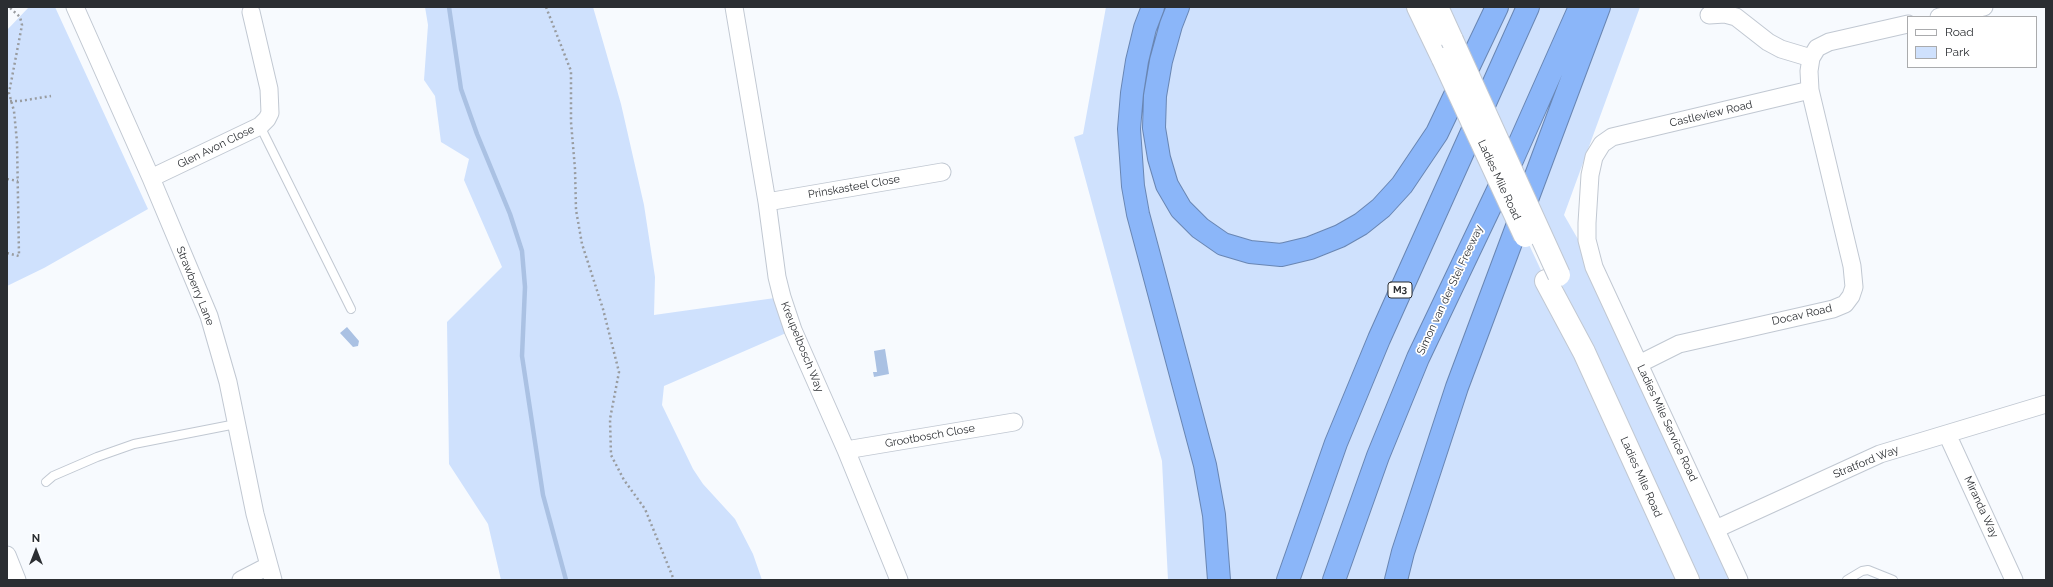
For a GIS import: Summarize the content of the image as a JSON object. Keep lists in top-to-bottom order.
{
  "streets": {
    "highway": ["M3", "Simon van der Stel Freeway"],
    "main road": ["Ladies Mile Road"],
    "street": [
      "Castleview Road",
      "Glen Avon Close",
      "Prinskasteel Close",
      "Strawberry Lane",
      "Docav Road",
      "Kreupelbosch Way",
      "Ladies Mile Service Road",
      "Grootbosch Close",
      "Stratford Way",
      "Miranda Way"
    ]
  },
  "crossings": [
    ["Castleview Road", "Docav Road"],
    ["Castleview Road", "Ladies Mile Service Road"],
    ["Glen Avon Close", "Strawberry Lane"],
    ["Prinskasteel Close", "Kreupelbosch Way"],
    ["Docav Road", "Ladies Mile Service Road"],
    ["Kreupelbosch Way", "Grootbosch Close"],
    ["Ladies Mile Service Road", "Stratford Way"],
    ["Stratford Way", "Miranda Way"]
  ],
  "legend": ["Road", "Park"],
  "north": "top"
}
